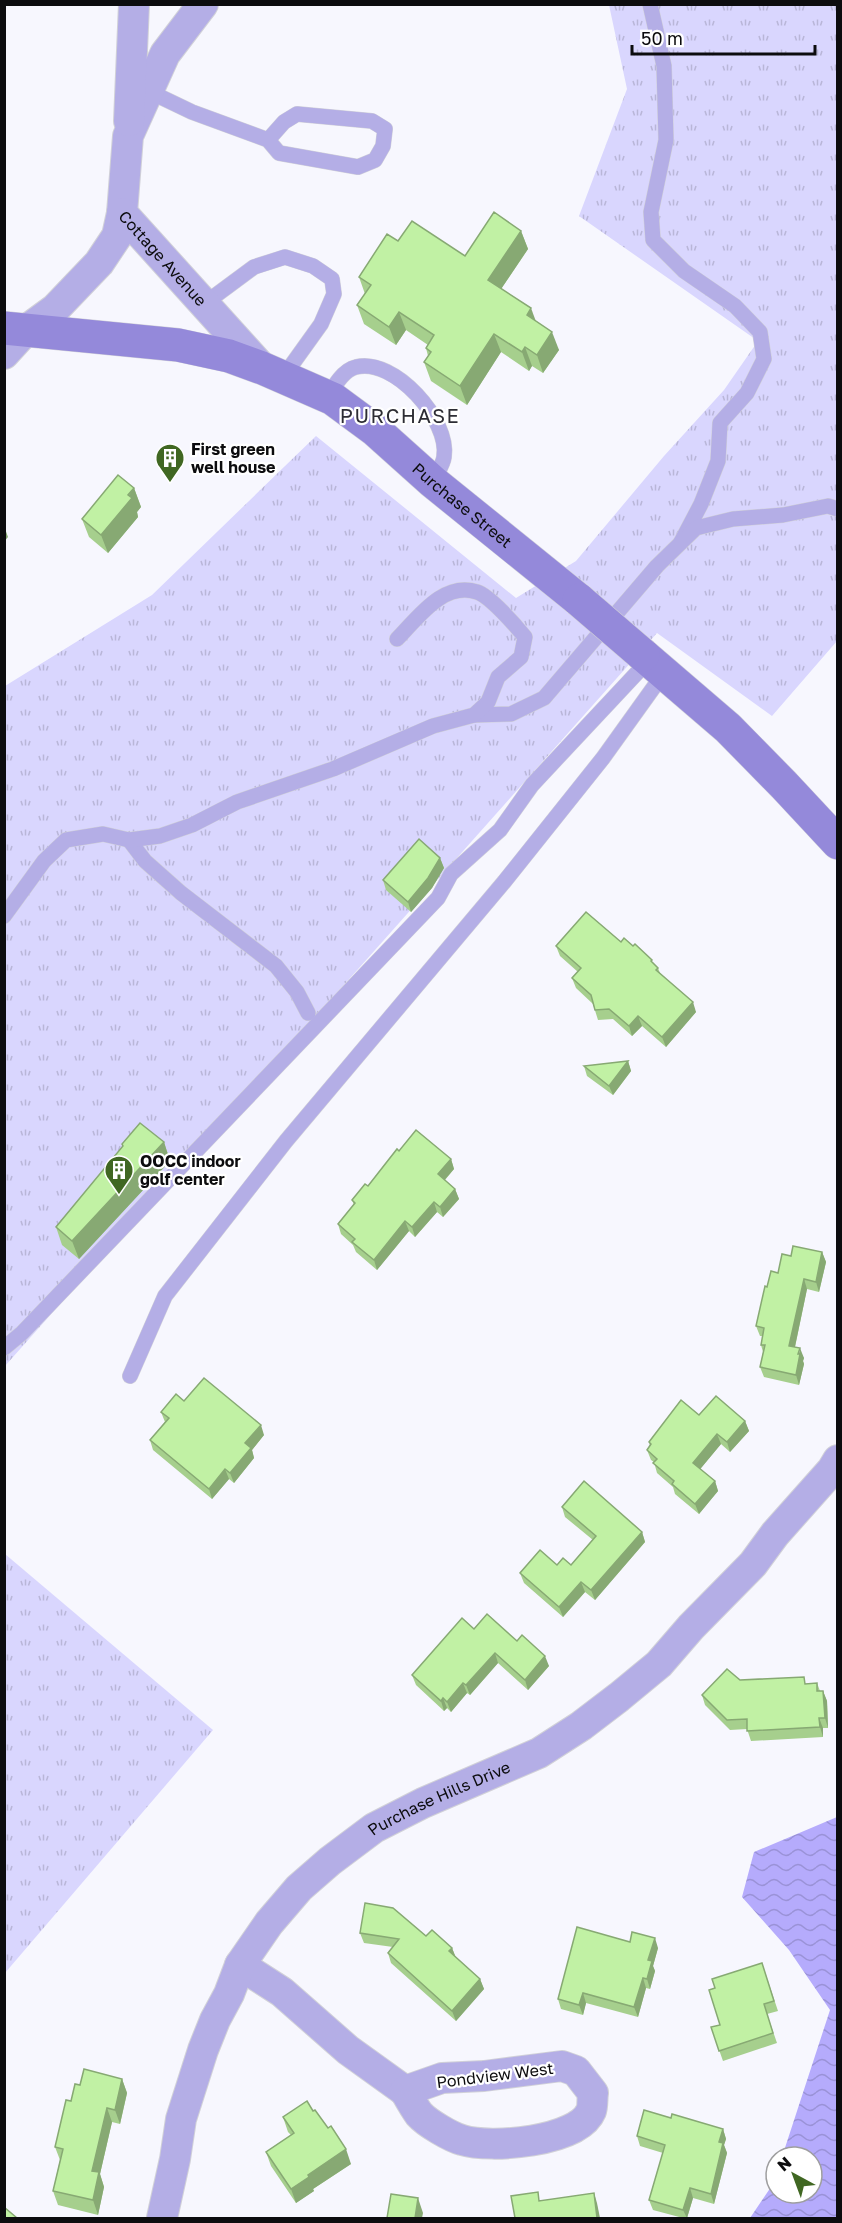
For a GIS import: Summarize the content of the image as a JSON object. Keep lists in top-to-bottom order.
{
  "streets": {
    "main road": ["Purchase Street"],
    "street": ["Cottage Avenue", "Purchase Hills Drive", "Pondview West"]
  },
  "crossings": [
    ["Cottage Avenue", "Purchase Street"],
    ["Purchase Hills Drive", "Pondview West"]
  ],
  "districts": ["PURCHASE"],
  "places": {
    "building": ["First green well house", "OOCC indoor golf center"]
  },
  "scale_bar": "50 m",
  "north": "top left"
}
